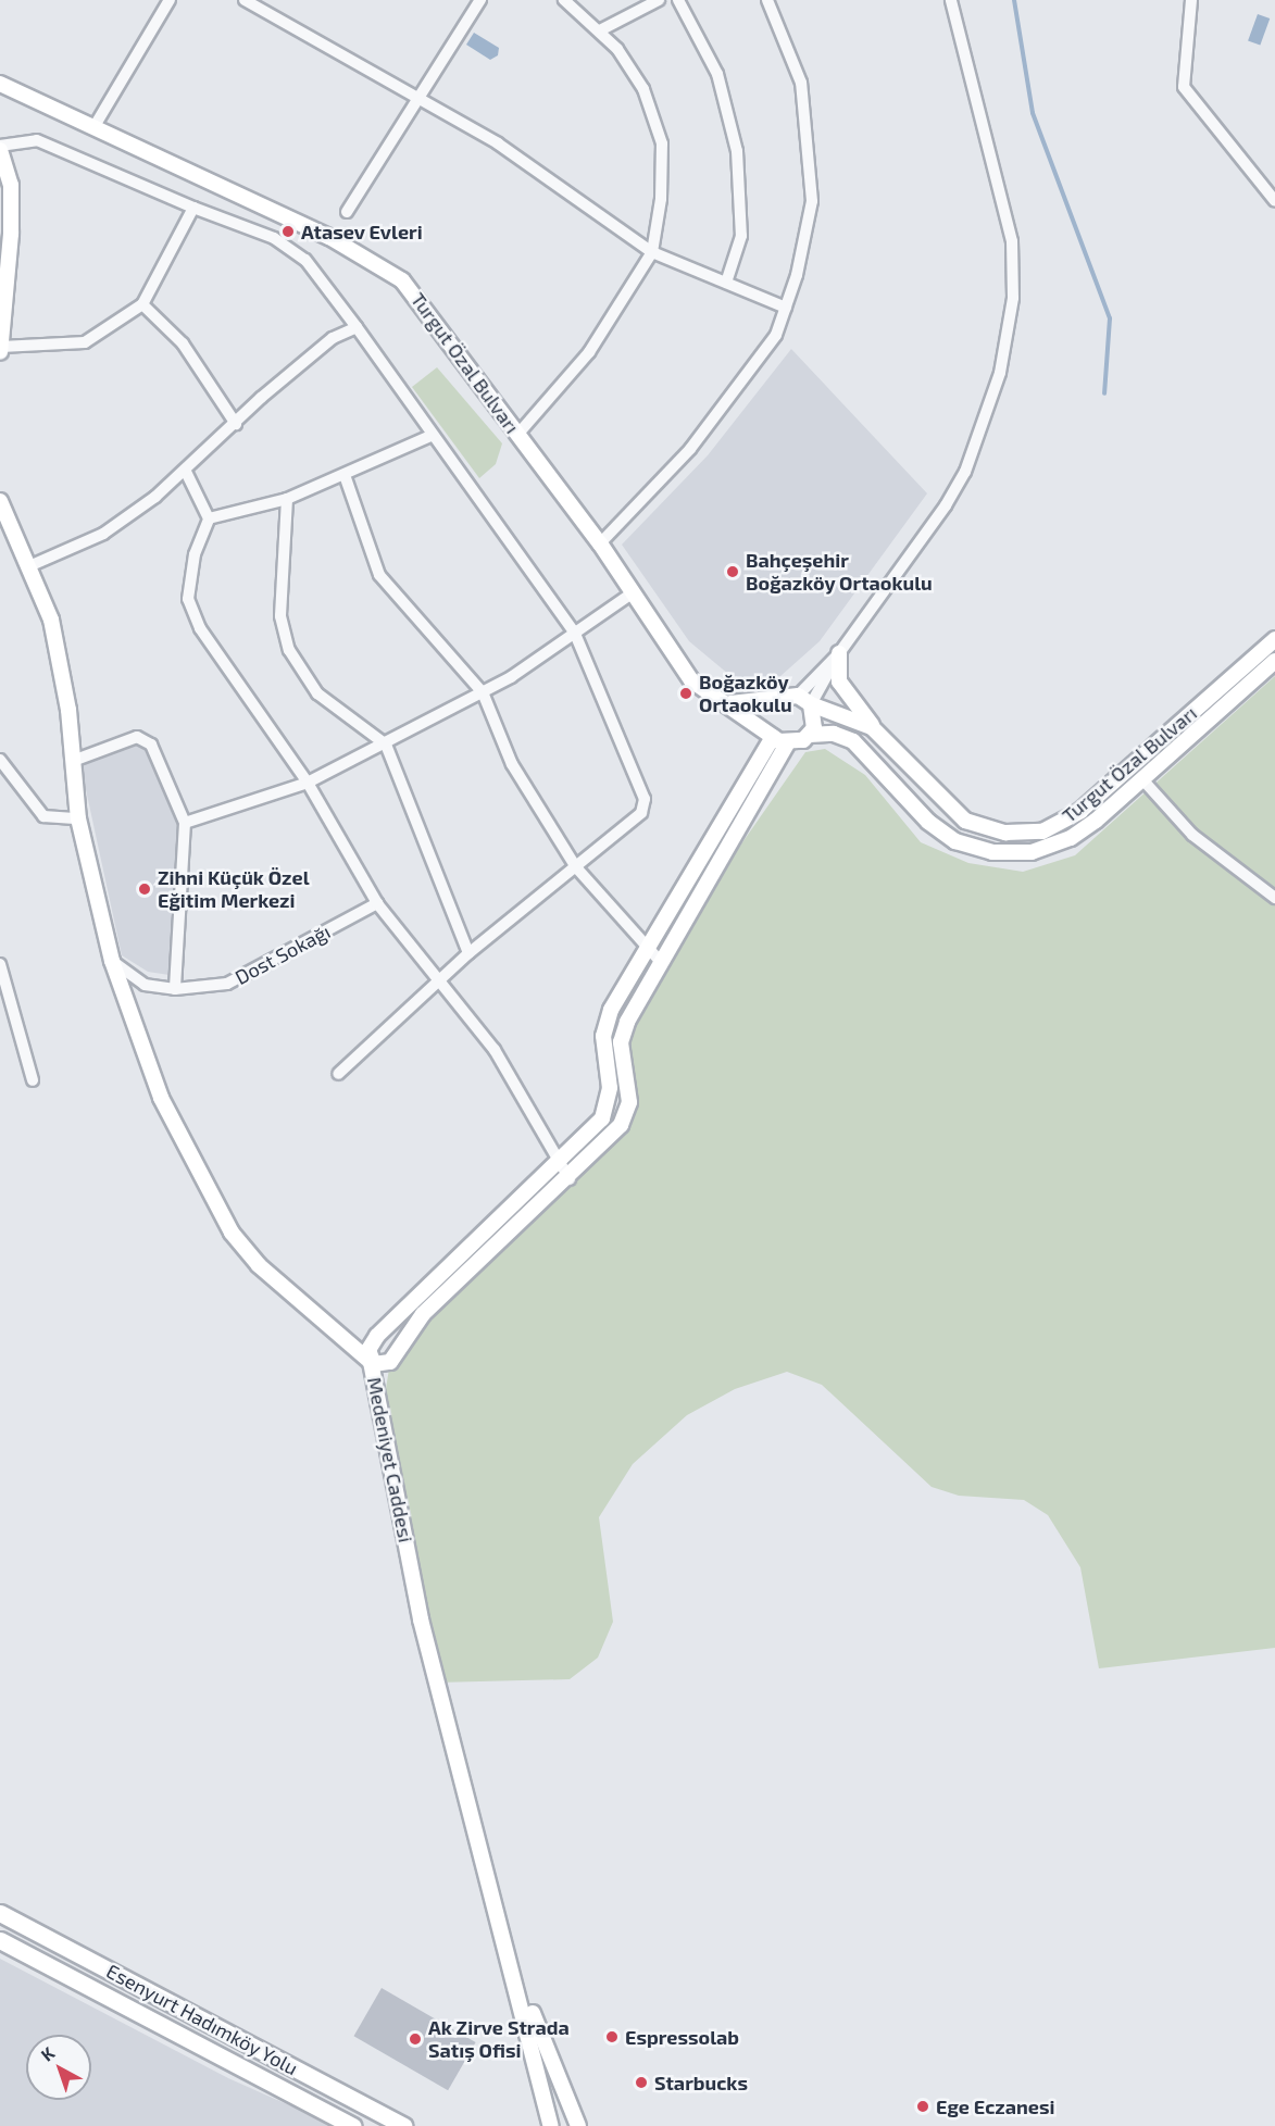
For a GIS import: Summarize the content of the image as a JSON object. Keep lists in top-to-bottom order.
{
  "streets": {
    "main road": ["Esenyurt Hadımköy Yolu"],
    "street": ["Turgut Özal Bulvarı", "Dost Sokağı", "Medeniyet Caddesi"]
  },
  "crossings": [
    ["Dost Sokağı", "Medeniyet Caddesi"]
  ],
  "places": [
    "Atasev Evleri",
    "Bahçeşehir Boğazköy Ortaokulu",
    "Boğazköy Ortaokulu",
    "Zihni Küçük Özel Eğitim Merkezi",
    "Espressolab",
    "Ak Zirve Strada Satış Ofisi",
    "Starbucks",
    "Ege Eczanesi"
  ],
  "north": "top left"
}
